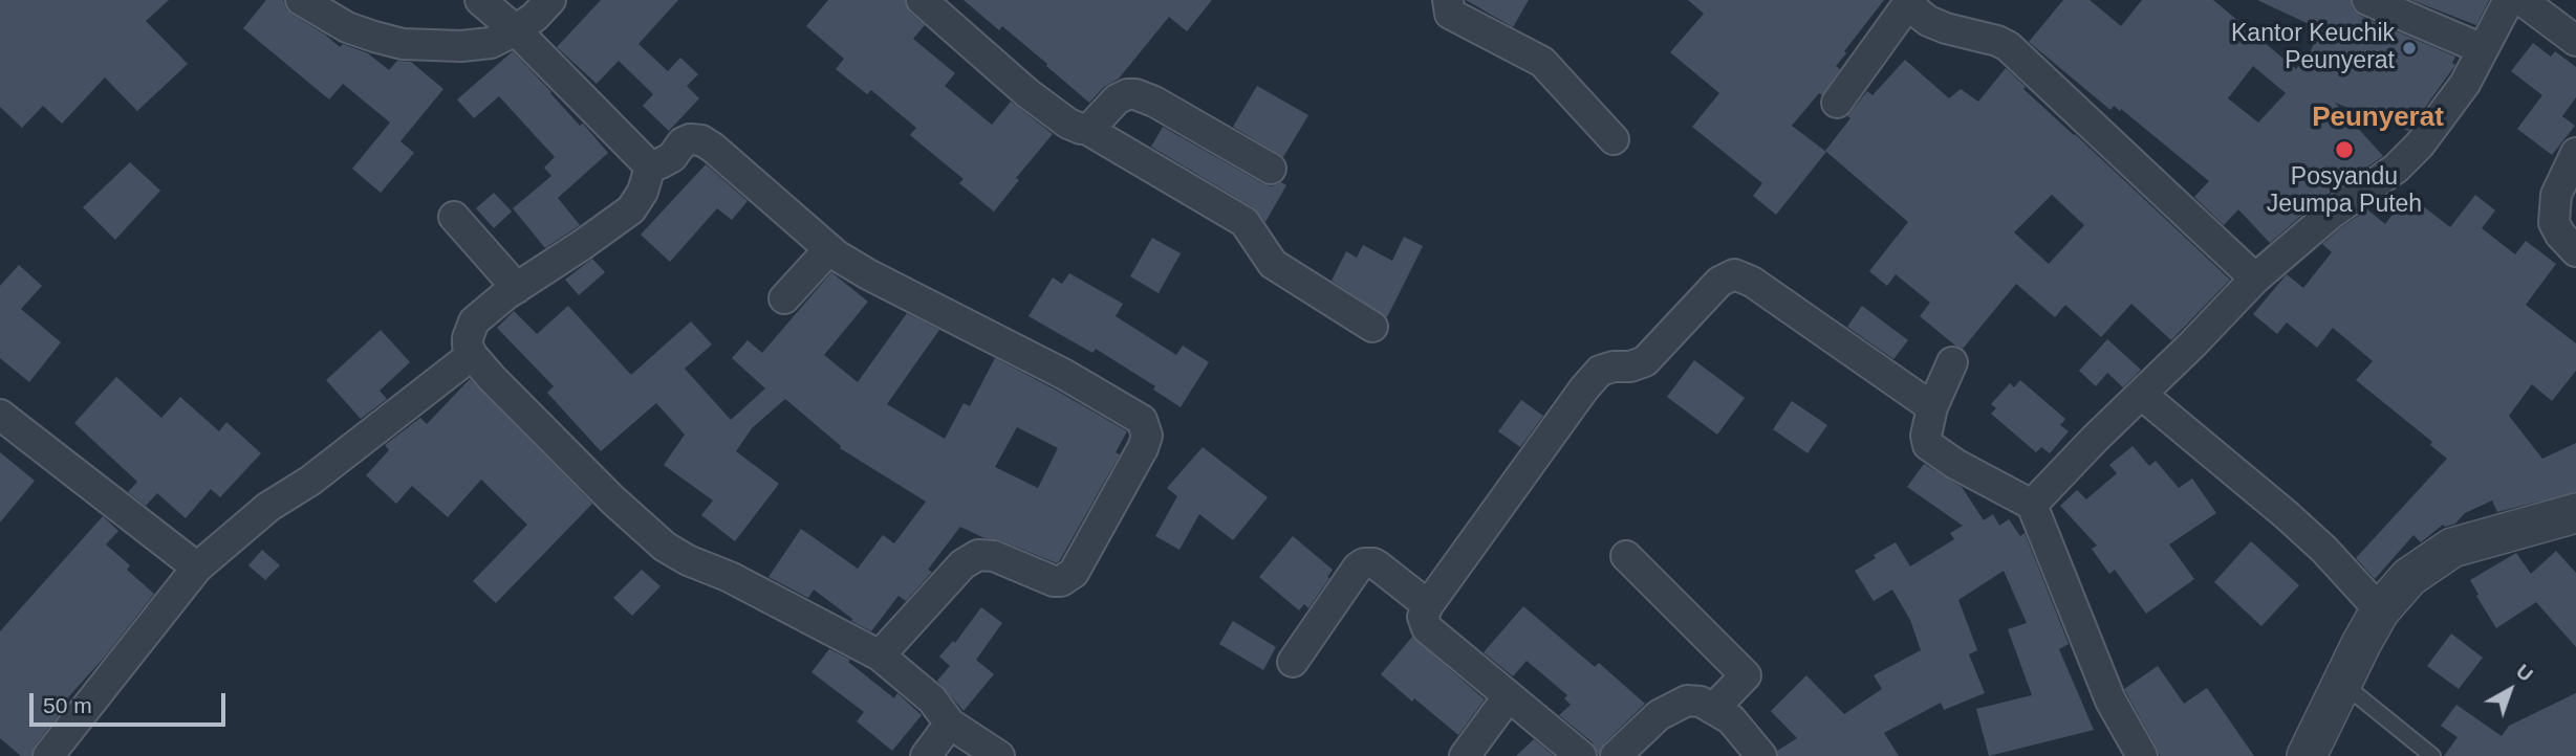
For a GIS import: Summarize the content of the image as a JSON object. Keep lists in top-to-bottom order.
{
  "districts": ["Peunyerat"],
  "places": ["Kantor Keuchik Peunyerat", "Posyandu Jeumpa Puteh"],
  "scale_bar": "50 m",
  "north": "top right"
}
